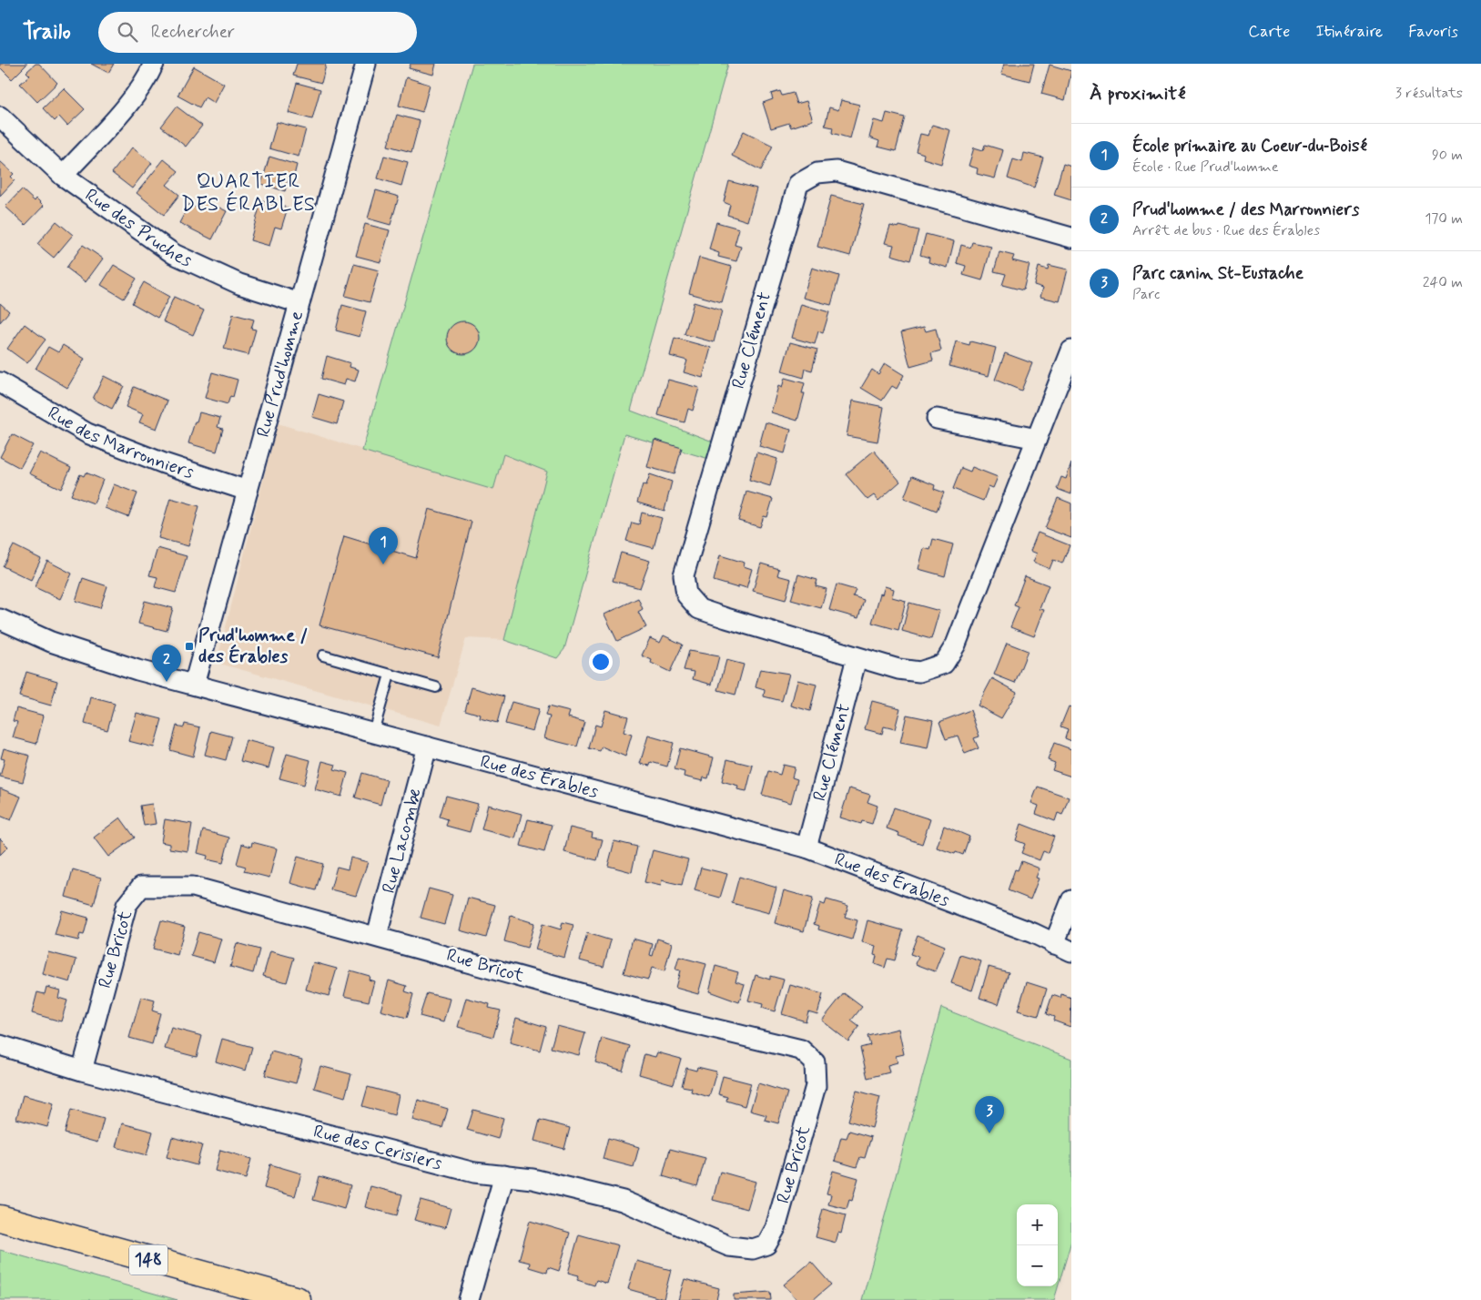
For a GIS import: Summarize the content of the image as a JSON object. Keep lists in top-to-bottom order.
{
  "streets": {
    "main road": ["148"],
    "street": [
      "Rue des Pruches",
      "Rue Clément",
      "Rue Prud'homme",
      "Rue des Marronniers",
      "Rue des Érables",
      "Rue Lacombe",
      "Rue Bricot",
      "Rue des Cerisiers"
    ]
  },
  "crossings": [
    ["Rue des Pruches", "Rue Prud'homme"],
    ["Rue Clément", "Rue des Érables"],
    ["Rue Prud'homme", "Rue des Marronniers"],
    ["Rue Prud'homme", "Rue des Érables"],
    ["Rue des Érables", "Rue Lacombe"],
    ["Rue Lacombe", "Rue Bricot"],
    ["Rue Bricot", "Rue des Cerisiers"]
  ],
  "districts": ["QUARTIER DES ÉRABLES"],
  "places": {
    "transit": ["Prud'homme / des Érables"]
  },
  "page": {
    "header": "Trailo",
    "search": "Rechercher",
    "nav": ["Carte", "Itinéraire", "Favoris"],
    "heading": ["À proximité", "3 résultats"],
    "list": [
      {
        "mark": "1",
        "name": "École primaire au Coeur‑du‑Boisé",
        "note": "École · Rue Prud'homme",
        "value": "90 m"
      },
      {
        "mark": "2",
        "name": "Prud'homme / des Marronniers",
        "note": "Arrêt de bus · Rue des Érables",
        "value": "170 m"
      },
      {
        "mark": "3",
        "name": "Parc canin St-Eustache",
        "note": "Parc",
        "value": "240 m"
      }
    ],
    "pins": ["1", "2", "3"],
    "map_buttons": ["+", "−"]
  }
}
